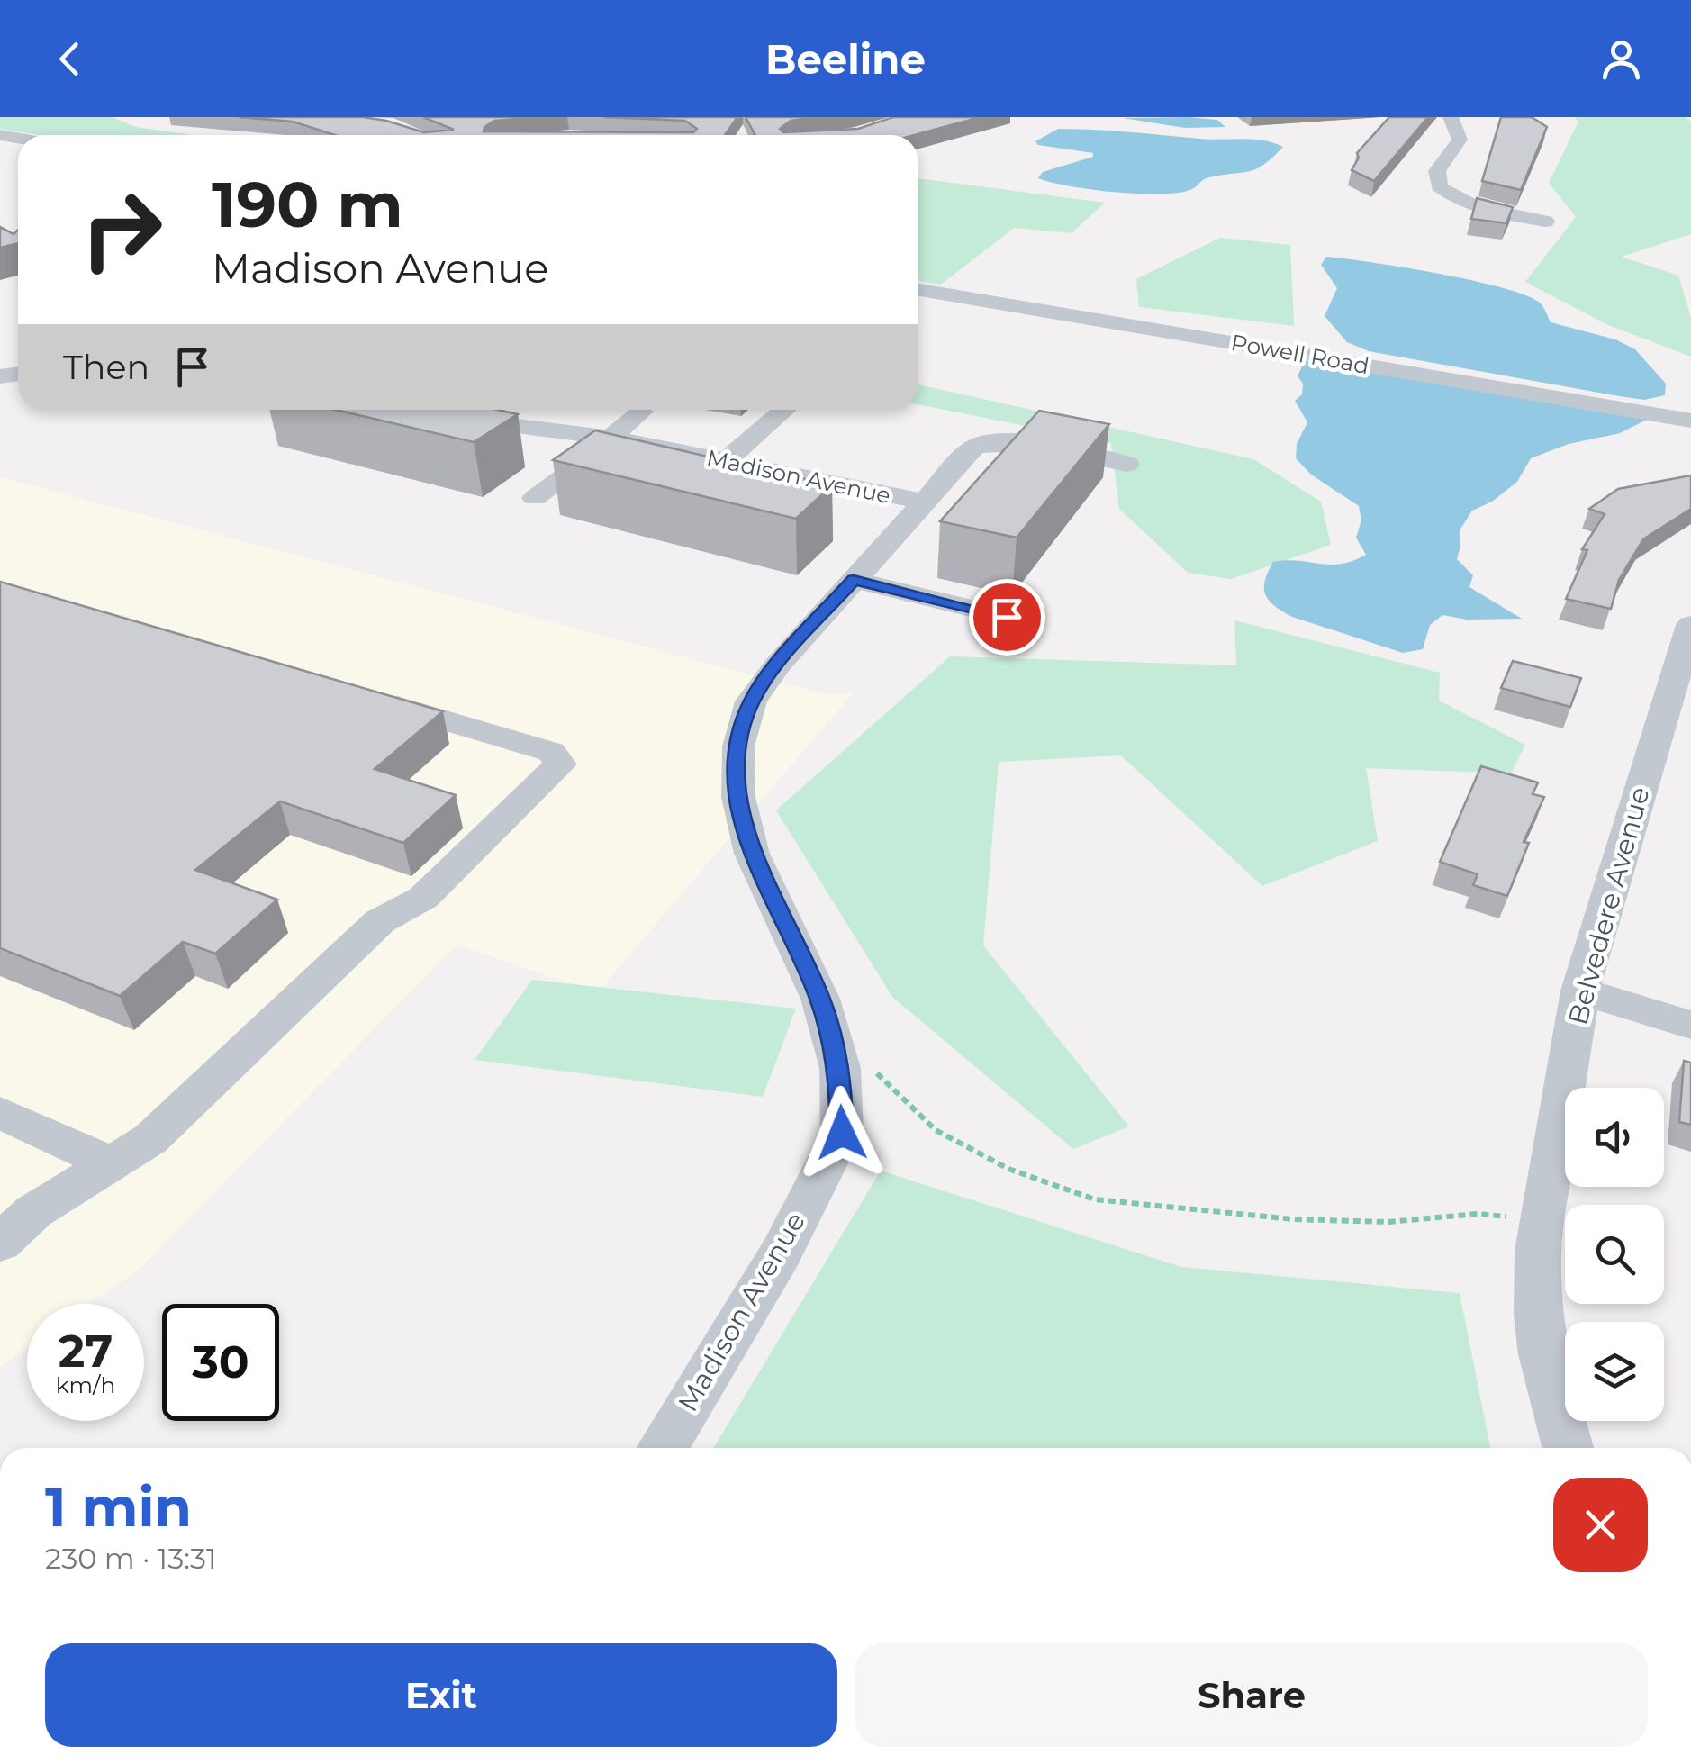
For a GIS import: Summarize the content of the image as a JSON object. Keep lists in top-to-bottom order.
{
  "streets": {
    "street": ["Powell Road", "Madison Avenue", "Belvedere Avenue"]
  },
  "page": {
    "header": "Beeline",
    "turn": ["190 m", "Madison Avenue"],
    "then": "Then",
    "speed": "27 km/h",
    "limit": "30",
    "heading": ["1 min", "230 m · 13:31"],
    "buttons": ["Exit", "Share"]
  }
}
